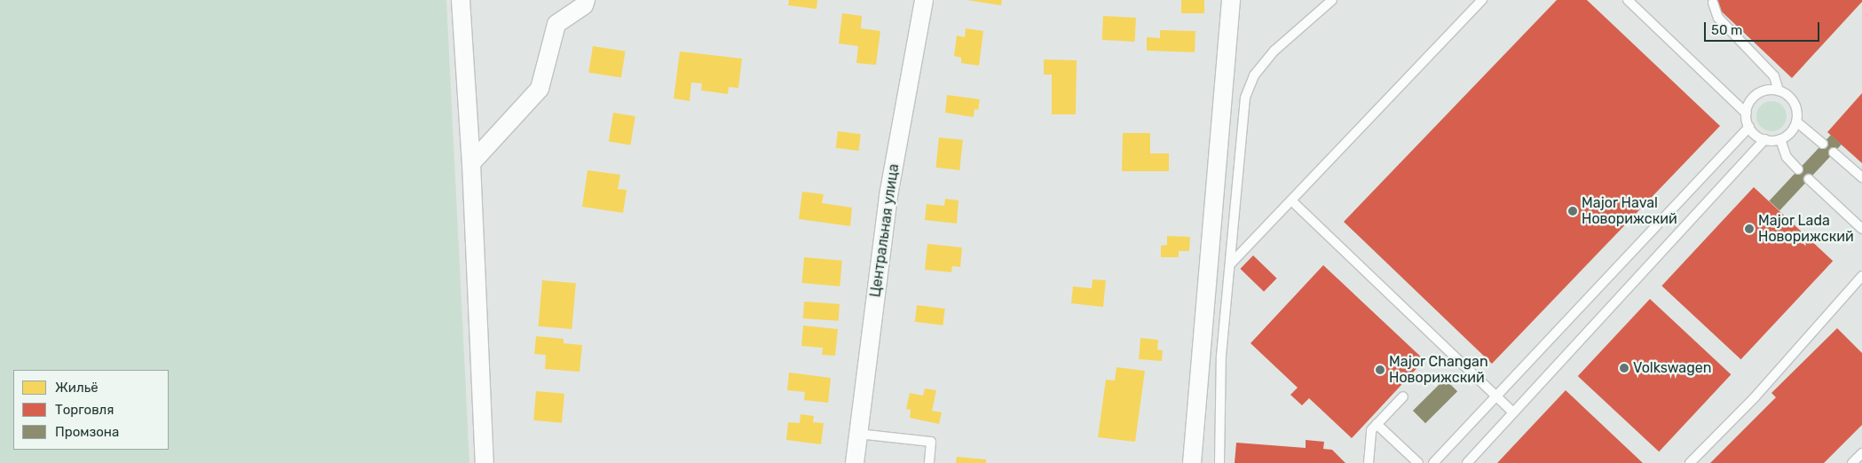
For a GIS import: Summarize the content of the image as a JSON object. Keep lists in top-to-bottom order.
{
  "streets": {
    "street": ["Центральная улица"]
  },
  "places": [
    "Major Haval Новорижский",
    "Major Lada Новорижский",
    "Volkswagen",
    "Major Changan Новорижский"
  ],
  "legend": ["Жильё", "Торговля", "Промзона"],
  "scale_bar": "50 m"
}
